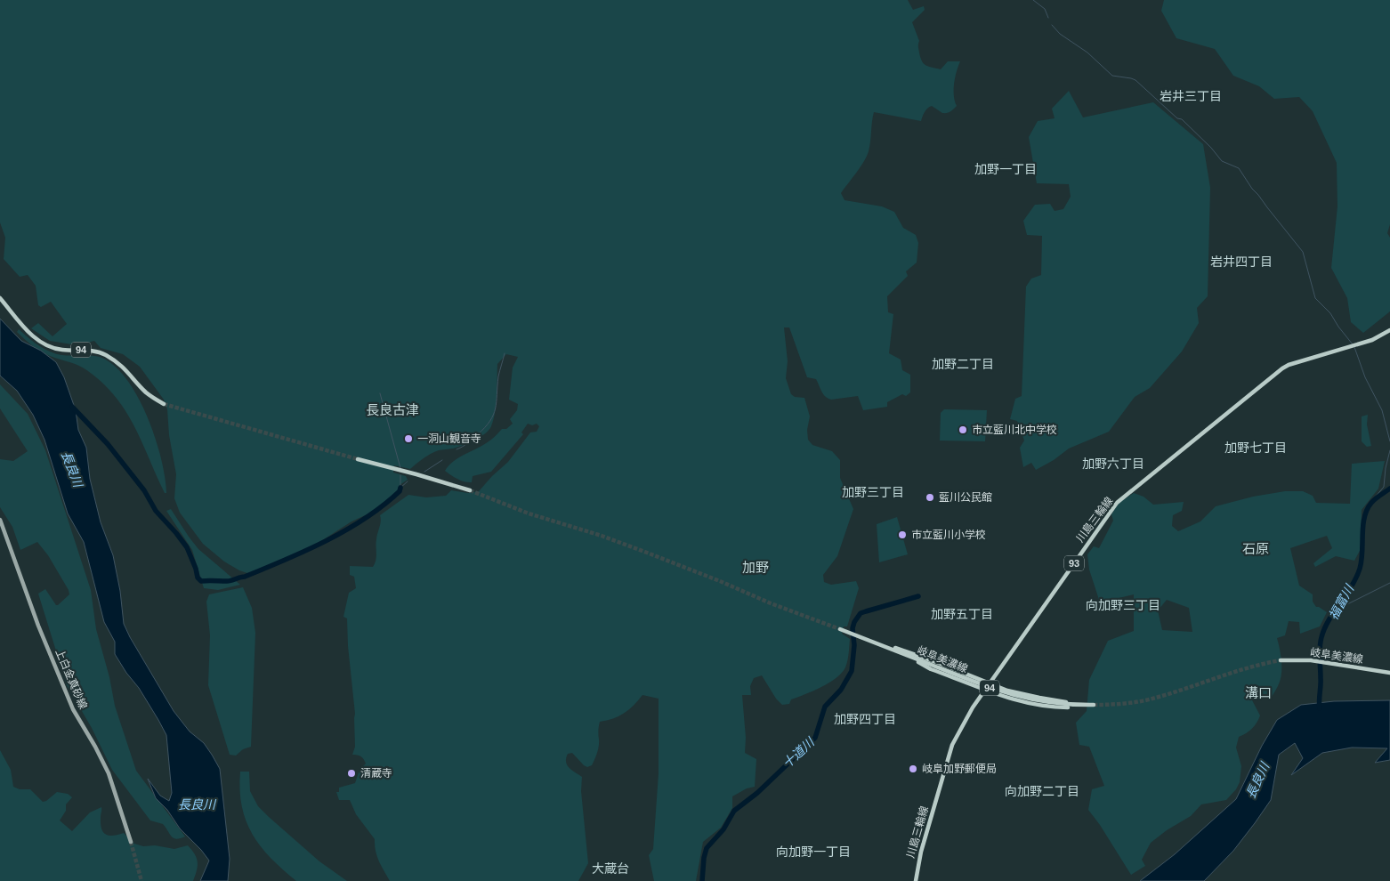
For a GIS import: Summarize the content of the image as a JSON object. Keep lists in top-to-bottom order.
{
  "streets": {
    "main road": [
      "94",
      "川島三輪線",
      "93",
      "岐阜美濃線",
      "上白金真砂線"
    ]
  },
  "crossings": [
    ["94", "川島三輪線"],
    ["94", "岐阜美濃線"]
  ],
  "districts": [
    "岩井三丁目",
    "加野一丁目",
    "岩井四丁目",
    "加野二丁目",
    "長良古津",
    "加野七丁目",
    "加野六丁目",
    "加野三丁目",
    "石原",
    "加野",
    "向加野三丁目",
    "加野五丁目",
    "溝口",
    "加野四丁目",
    "向加野二丁目",
    "向加野一丁目",
    "大蔵台"
  ],
  "water": ["長良川", "福富川", "十道川"],
  "places": [
    "市立藍川北中学校",
    "一洞山観音寺",
    "藍川公民館",
    "市立藍川小学校",
    "岐阜加野郵便局",
    "清蔵寺"
  ]
}
